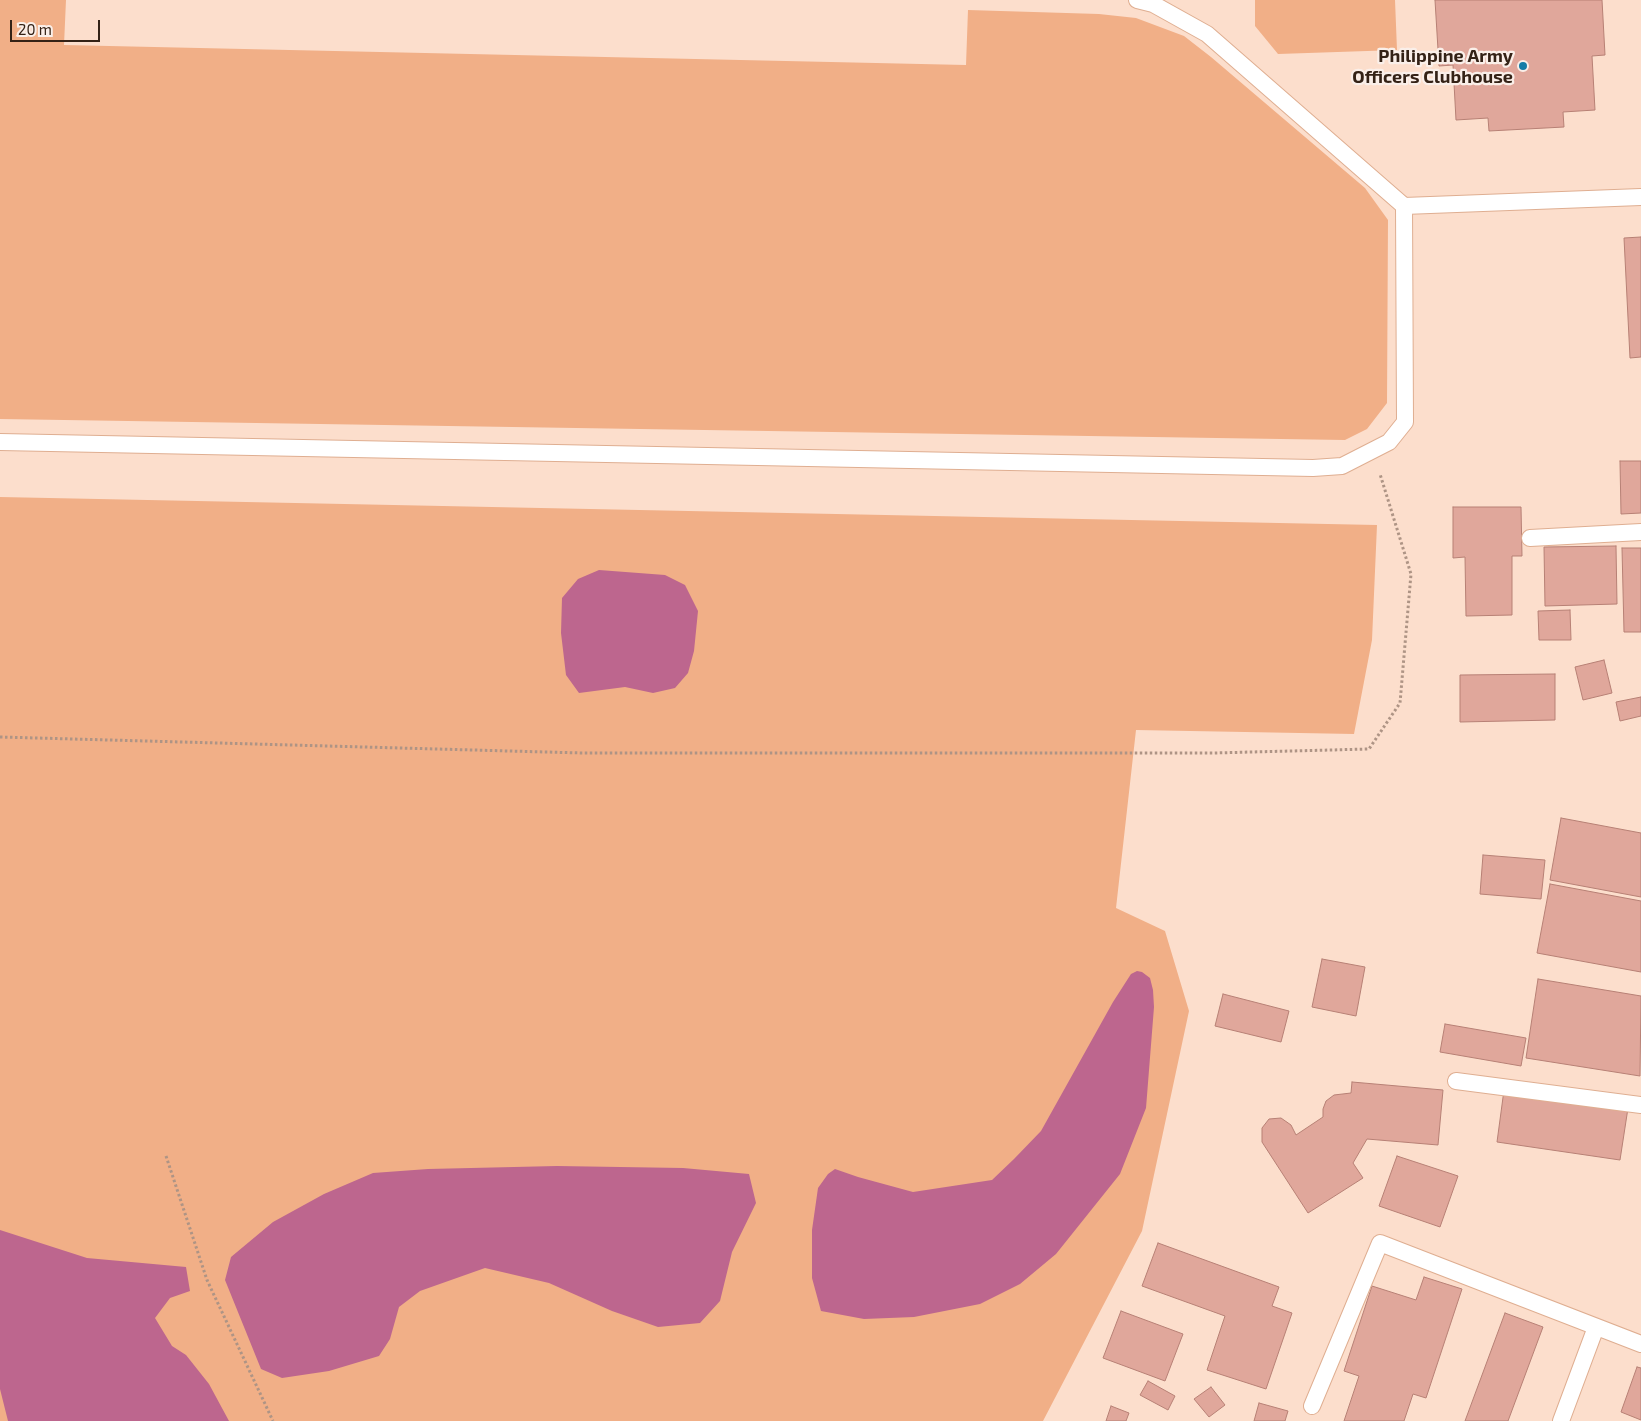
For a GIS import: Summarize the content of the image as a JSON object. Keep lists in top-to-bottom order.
{
  "places": ["Philippine Army Officers Clubhouse"],
  "scale_bar": "20 m"
}
